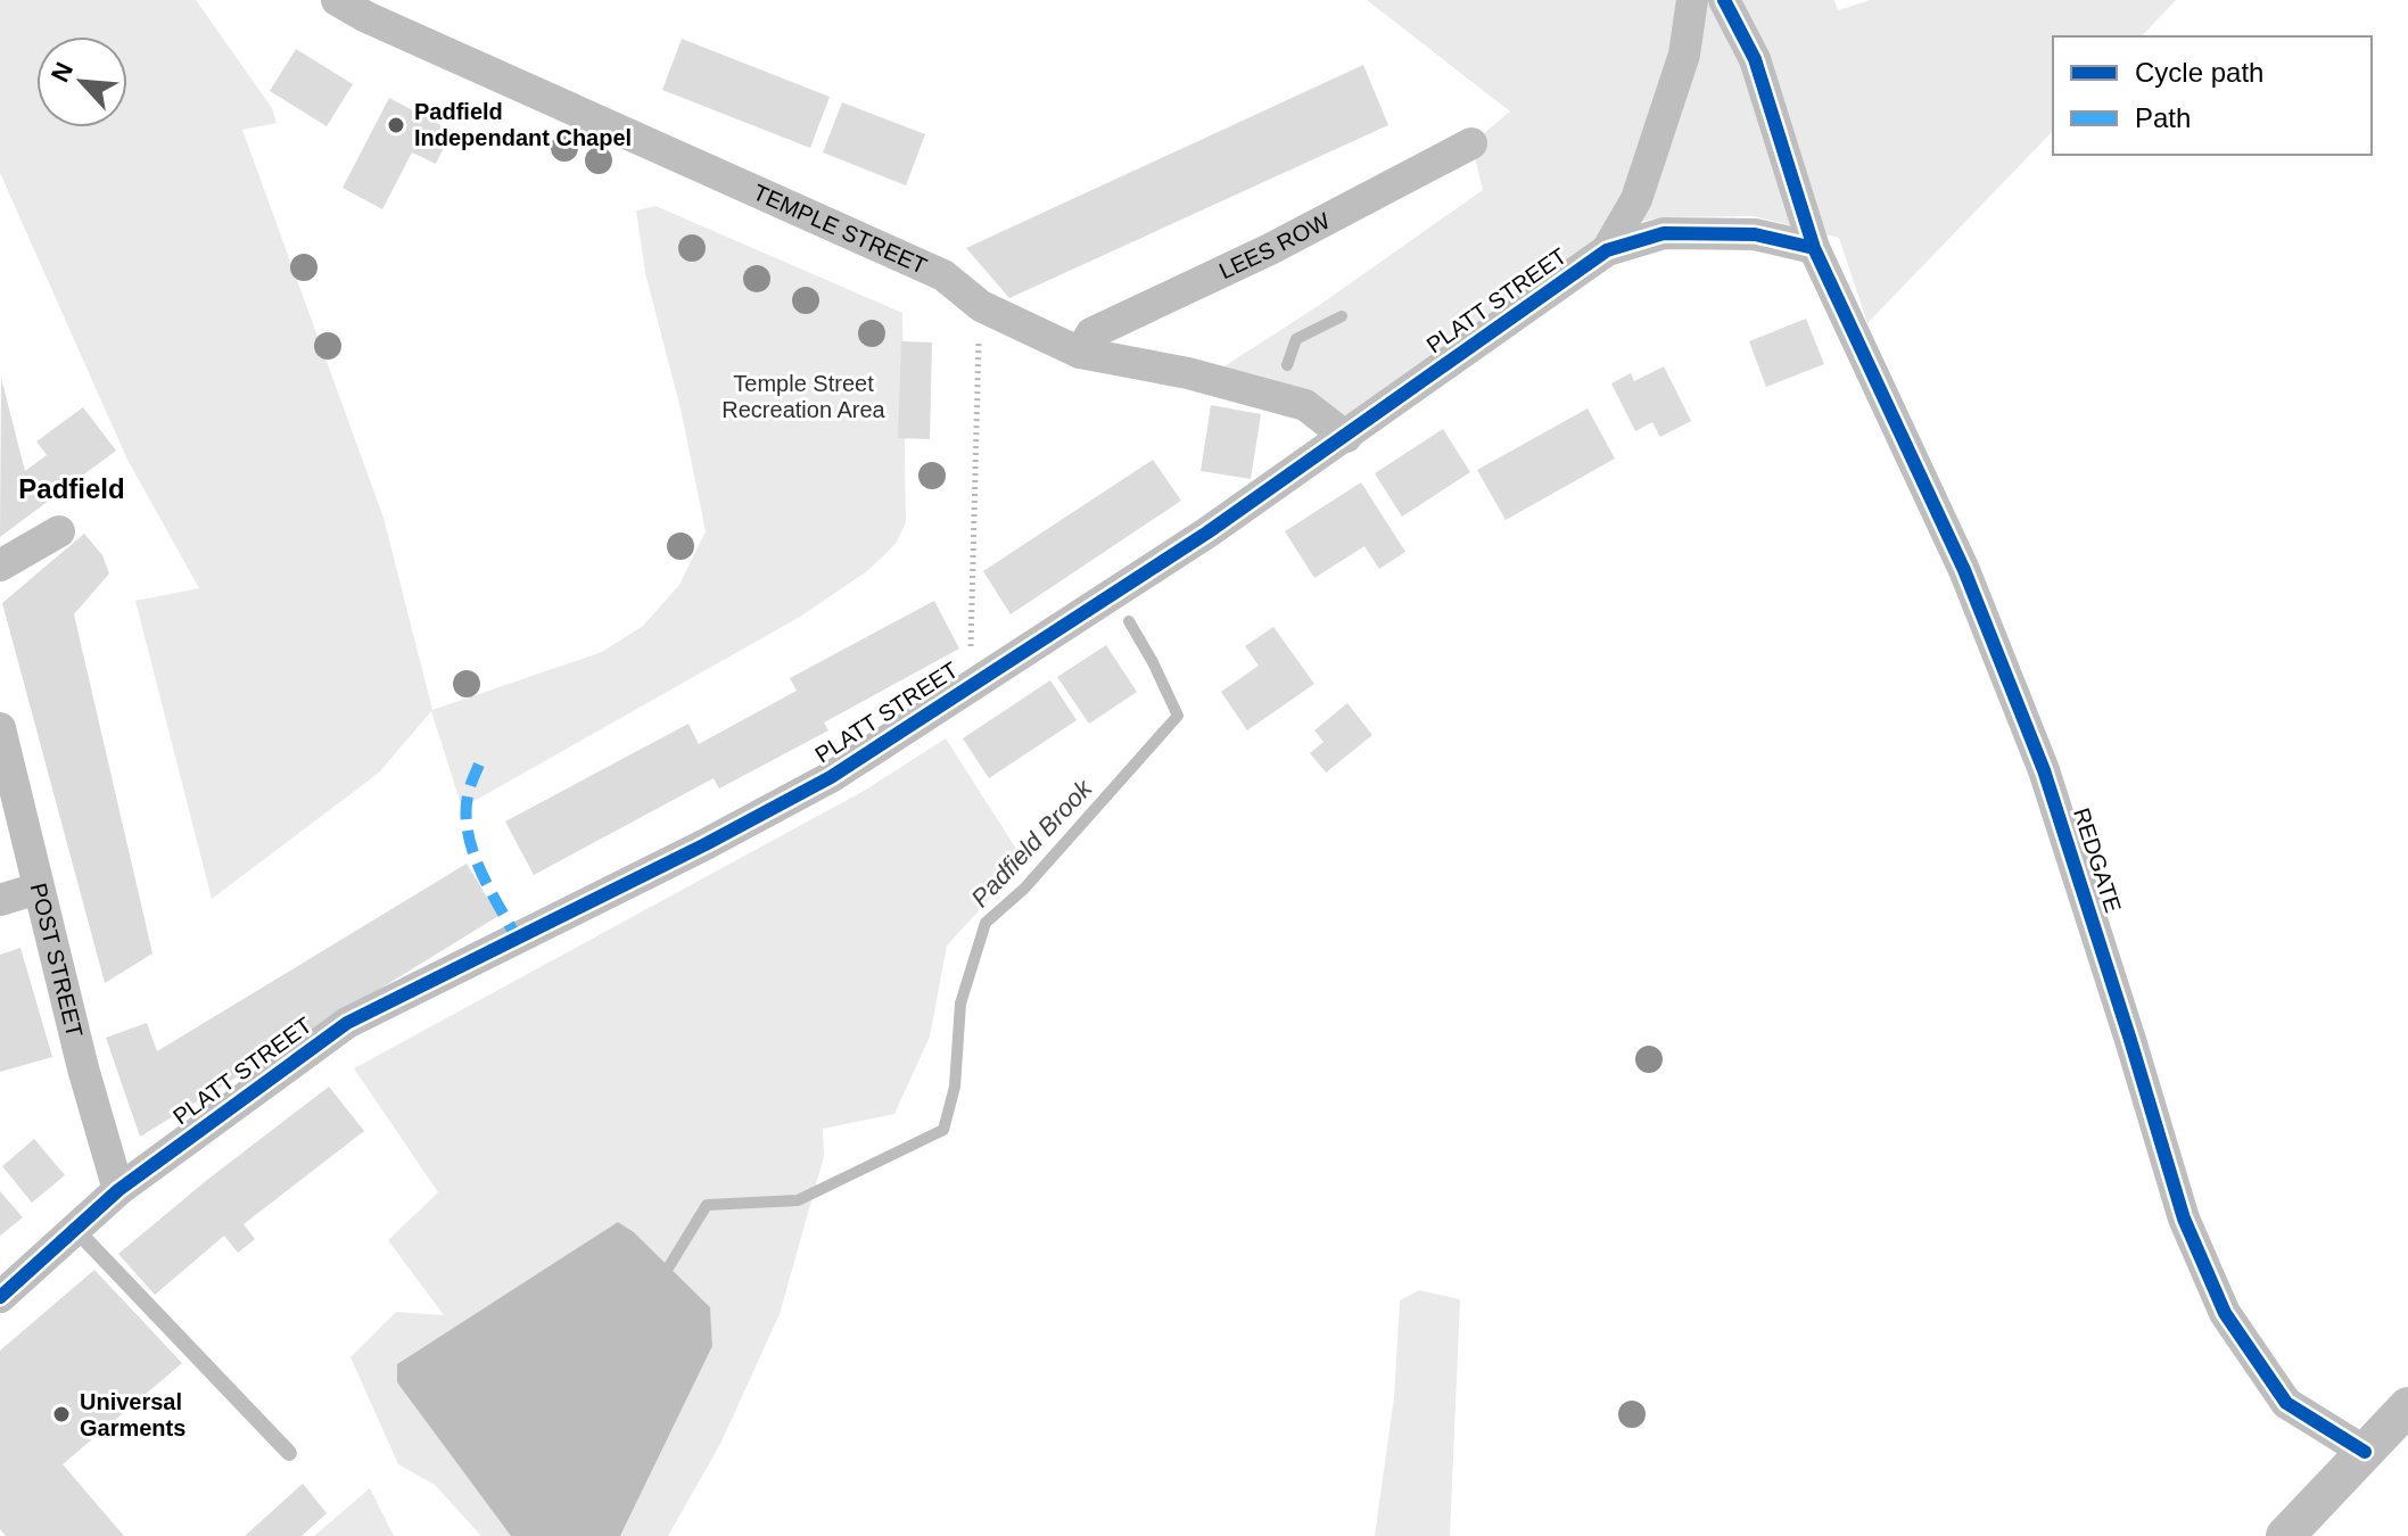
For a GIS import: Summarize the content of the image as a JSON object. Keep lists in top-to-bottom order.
{
  "streets": {
    "street": [
      "TEMPLE STREET",
      "LEES ROW",
      "PLATT STREET",
      "REDGATE",
      "POST STREET"
    ]
  },
  "crossings": [
    ["TEMPLE STREET", "LEES ROW"],
    ["TEMPLE STREET", "PLATT STREET"],
    ["PLATT STREET", "REDGATE"],
    ["PLATT STREET", "POST STREET"]
  ],
  "districts": ["Padfield"],
  "water": ["Padfield Brook"],
  "parks": ["Temple Street Recreation Area"],
  "places": ["Padfield Independant Chapel", "Universal Garments"],
  "legend": ["Cycle path", "Path"],
  "north": "top left"
}
